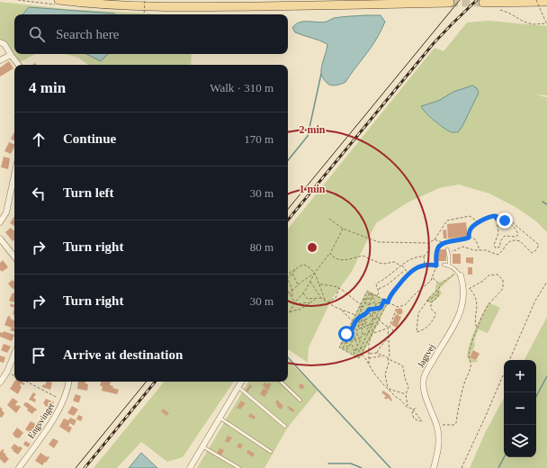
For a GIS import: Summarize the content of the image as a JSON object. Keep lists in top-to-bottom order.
{
  "streets": {
    "street": ["Jagtvej", "Engsvinget"]
  },
  "page": {
    "search": "Search here",
    "heading": ["4 min", "Walk · 310 m"],
    "list": [
      ["Continue", "170 m"],
      ["Turn left", "30 m"],
      ["Turn right", "80 m"],
      ["Turn right", "30 m"],
      "Arrive at destination"
    ],
    "map_buttons": ["+", "−"]
  },
  "rings": ["2 min", "1 min"]
}
